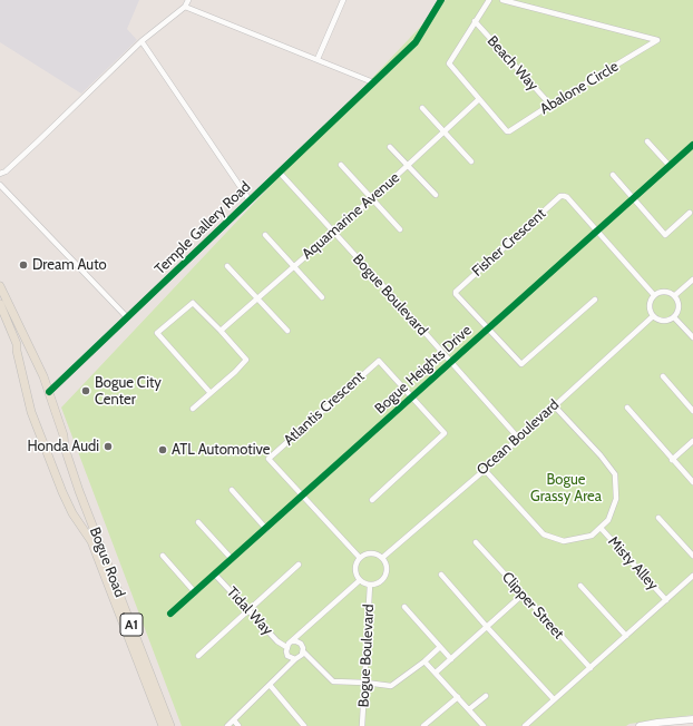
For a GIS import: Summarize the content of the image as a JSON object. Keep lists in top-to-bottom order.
{
  "streets": {
    "main road": ["Bogue Road", "A1"],
    "street": [
      "Beach Way",
      "Abalone Circle",
      "Aquamarine Avenue",
      "Temple Gallery Road",
      "Fisher Crescent",
      "Bogue Boulevard",
      "Bogue Heights Drive",
      "Atlantis Crescent",
      "Ocean Boulevard",
      "Misty Alley",
      "Clipper Street",
      "Tidal Way"
    ]
  },
  "crossings": [
    ["Beach Way", "Abalone Circle"],
    ["Abalone Circle", "Aquamarine Avenue"],
    ["Aquamarine Avenue", "Bogue Boulevard"],
    ["Temple Gallery Road", "Bogue Boulevard"],
    ["Temple Gallery Road", "Bogue Road"],
    ["Fisher Crescent", "Bogue Heights Drive"],
    ["Bogue Boulevard", "Bogue Heights Drive"],
    ["Bogue Boulevard", "Ocean Boulevard"],
    ["Bogue Boulevard", "Misty Alley"],
    ["Bogue Heights Drive", "Atlantis Crescent"],
    ["Bogue Heights Drive", "Tidal Way"],
    ["Ocean Boulevard", "Misty Alley"]
  ],
  "parks": ["Bogue Grassy Area"],
  "places": [
    "Dream Auto",
    "Bogue City Center",
    "Honda Audi",
    "ATL Automotive"
  ]
}
